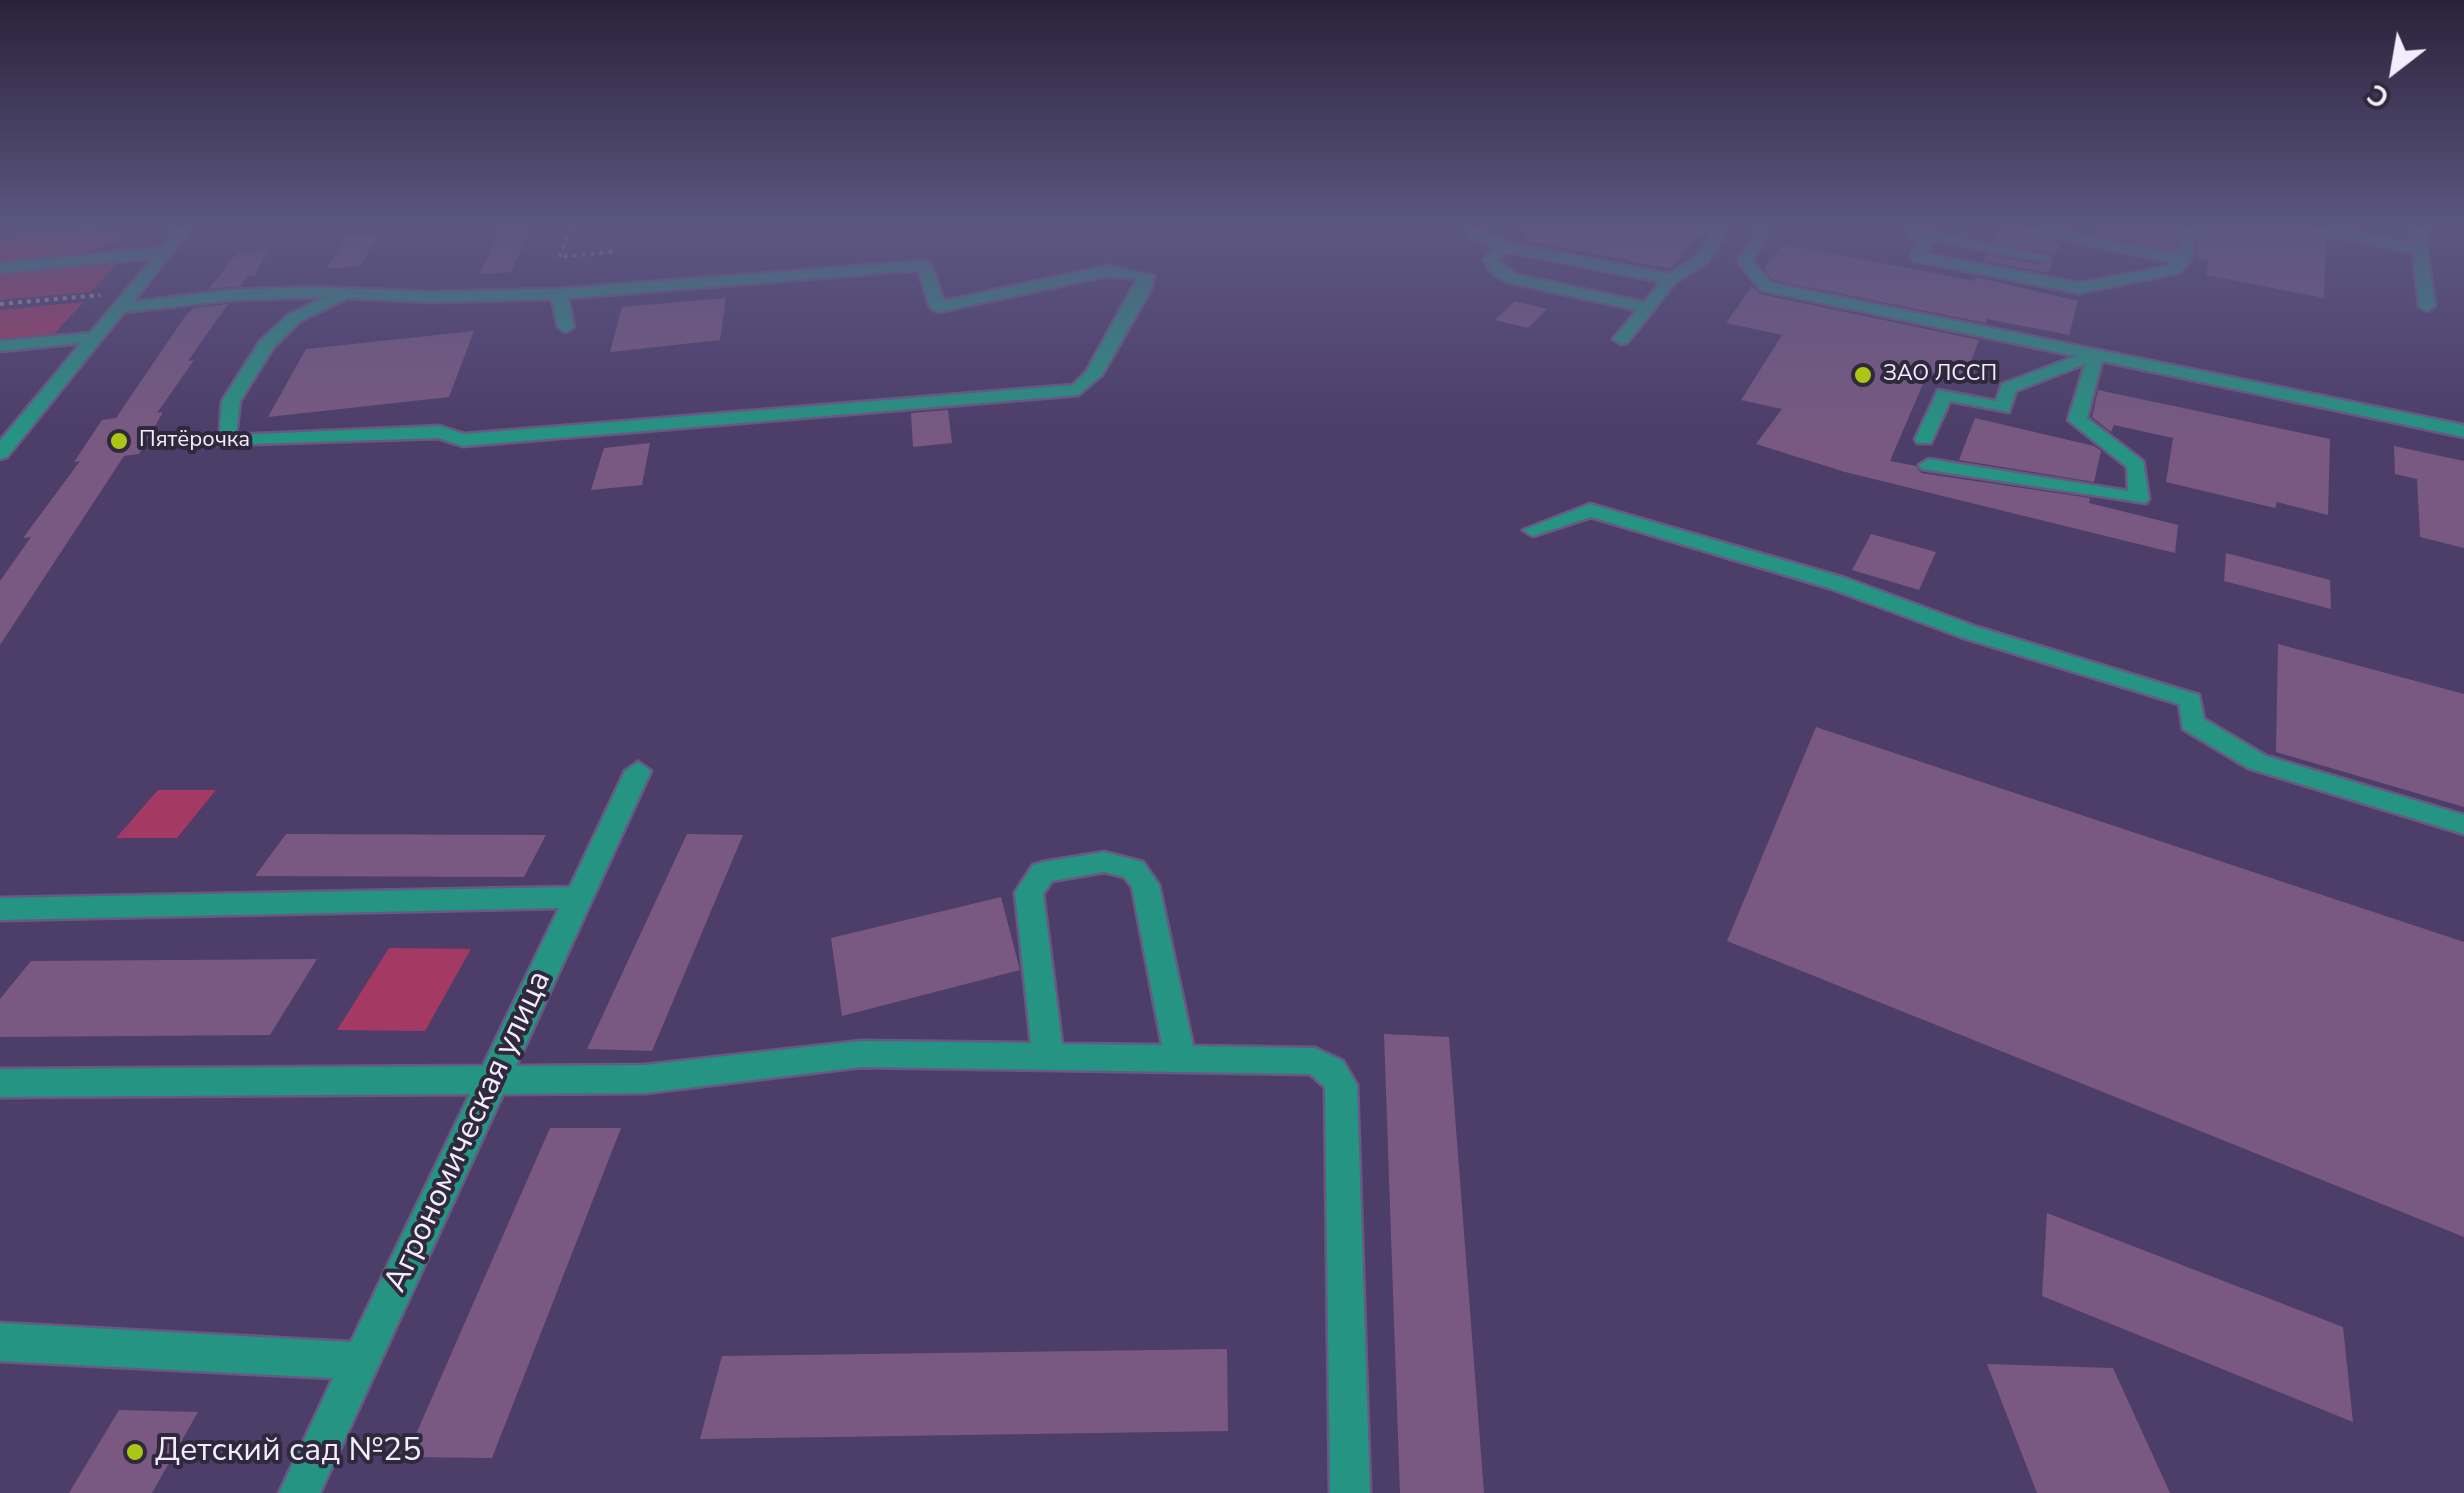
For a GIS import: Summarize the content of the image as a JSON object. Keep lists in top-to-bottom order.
{
  "streets": {
    "street": ["Агрономическая улица"]
  },
  "places": ["ЗАО ЛССП", "Пятёрочка", "Детский сад №25"],
  "north": "bottom left"
}
